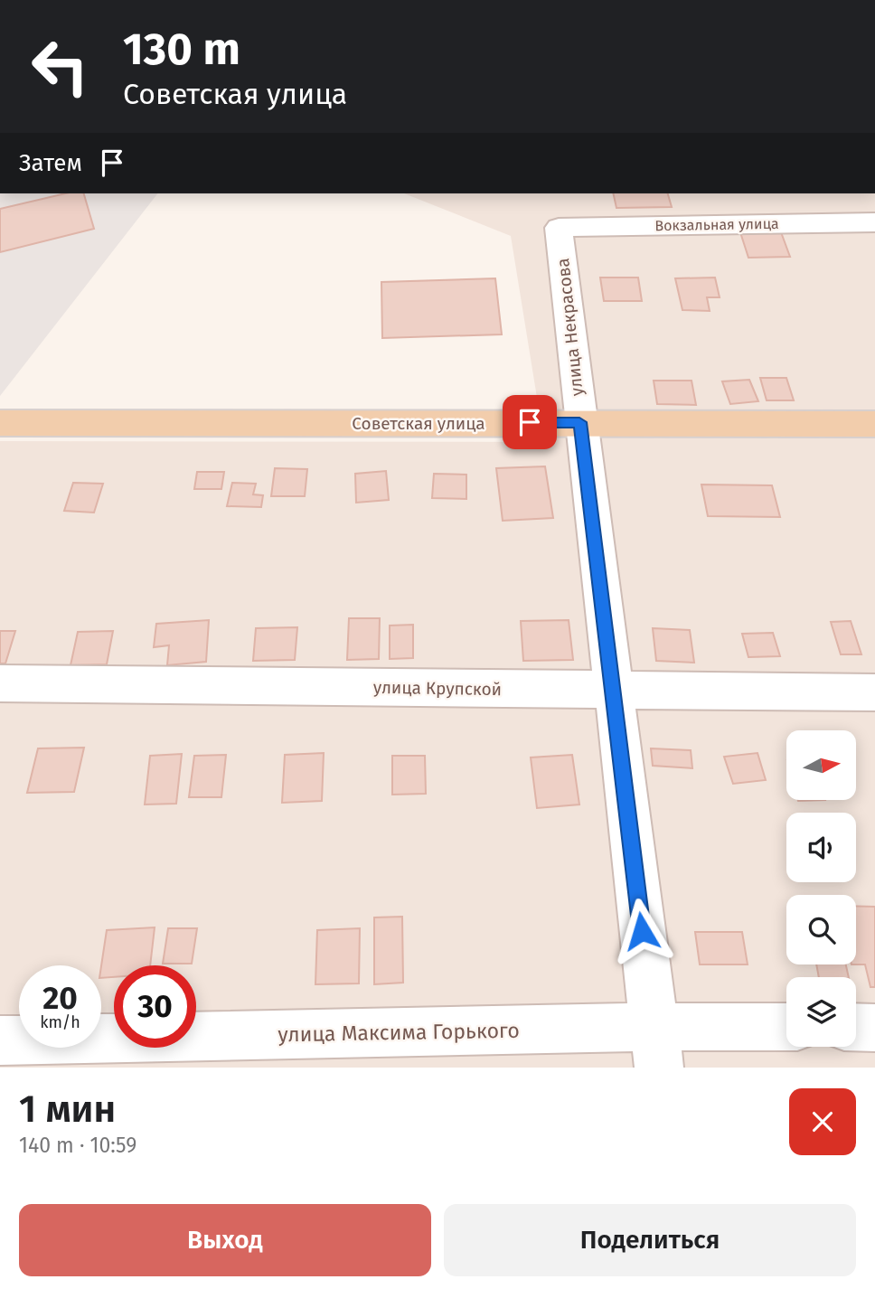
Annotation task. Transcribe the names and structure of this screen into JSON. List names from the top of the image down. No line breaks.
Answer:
{"streets":{"main road":["Советская улица"],"street":["Вокзальная улица","улица Некрасова","улица Крупской","улица Максима Горького"]},"crossings":[["Вокзальная улица","улица Некрасова"],["улица Некрасова","Советская улица"],["улица Некрасова","улица Крупской"],["улица Некрасова","улица Максима Горького"]],"north":"right","page":{"turn":["130 m","Советская улица"],"then":"Затем","speed":"20 km/h","limit":"30","heading":["1 мин","140 m · 10:59"],"buttons":["Выход","Поделиться"]}}
